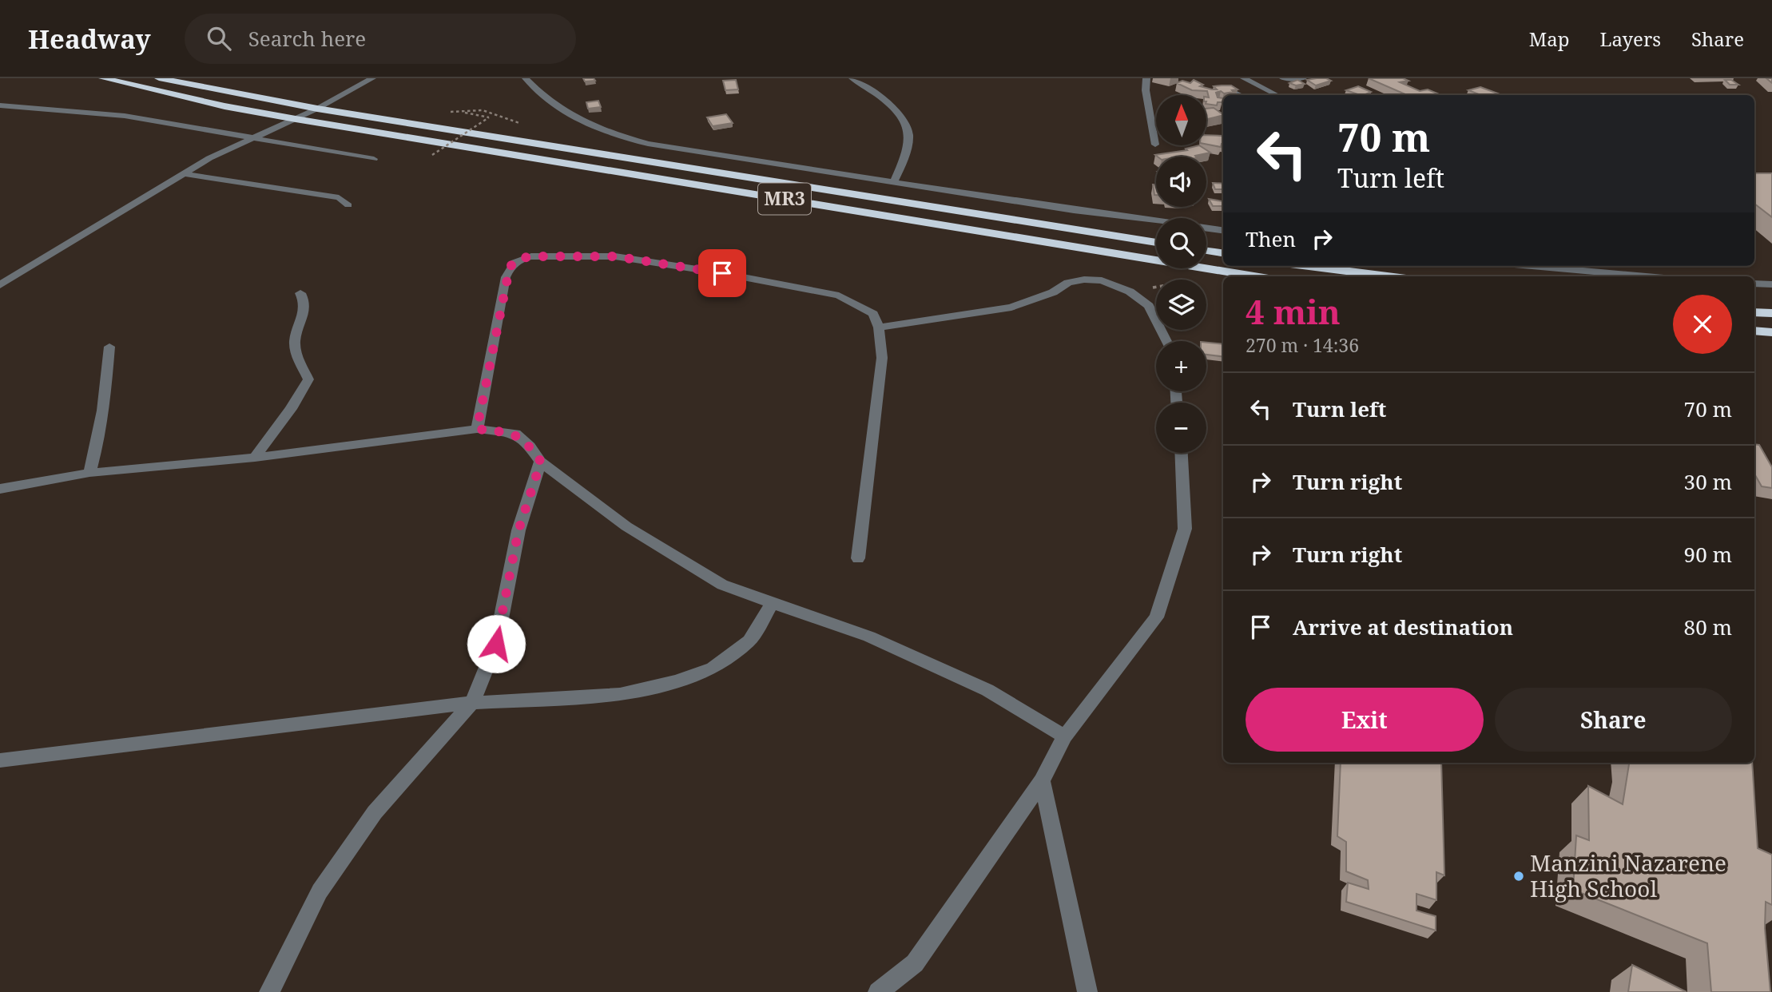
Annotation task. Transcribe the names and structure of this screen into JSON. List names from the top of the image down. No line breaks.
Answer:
{"streets":{"highway":["MR3"]},"places":["Manzini Nazarene High School"],"north":"top","page":{"header":"Headway","search":"Search here","nav":["Map","Layers","Share"],"map_buttons":["+","−"],"turn":["70 m","Turn left"],"then":"Then","heading":["4 min","270 m · 14:36"],"list":[{"name":"Turn left","value":"70 m"},{"name":"Turn right","value":"30 m"},{"name":"Turn right","value":"90 m"},{"name":"Arrive at destination","value":"80 m"}],"buttons":["Exit","Share"]}}
